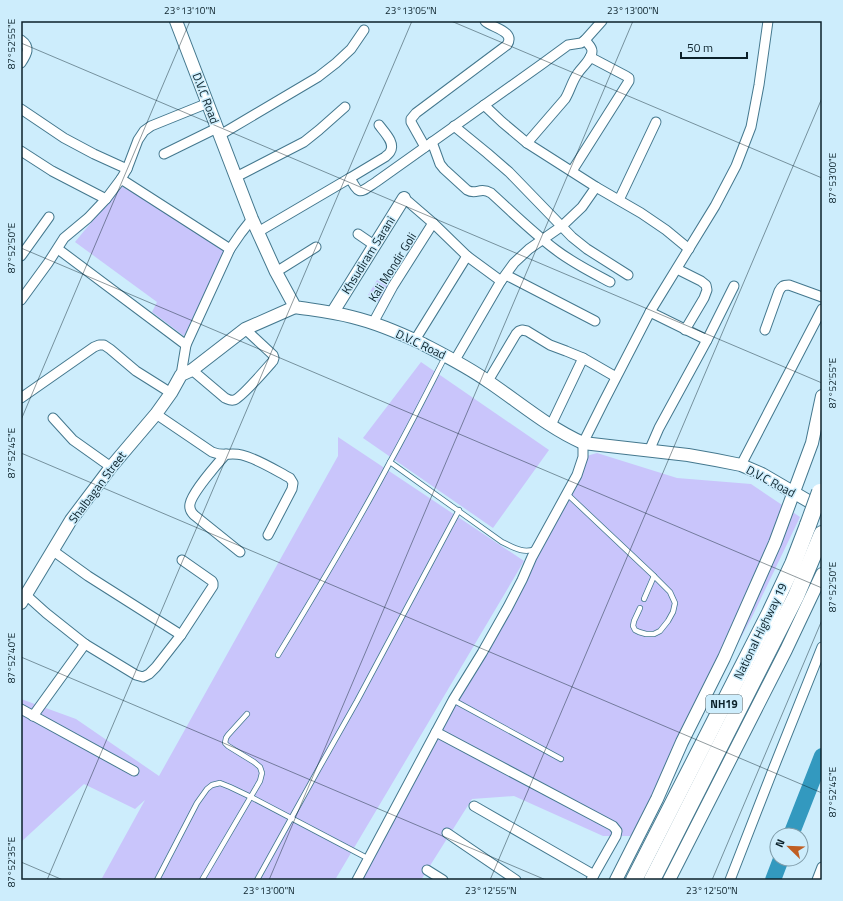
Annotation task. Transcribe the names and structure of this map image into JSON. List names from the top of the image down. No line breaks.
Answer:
{"streets":{"highway":["National Highway 19","NH19"],"main road":["D.V.C Road","Khsudiram Sarani","Shalbagan Street"],"street":["Kali Mondir Goli"]},"crossings":[["D.V.C Road","Khsudiram Sarani"],["D.V.C Road","Kali Mondir Goli"]],"scale_bar":"50 m","north":"top left","coordinates":["23°13'10\"N","23°13'05\"N","23°13'00\"N","87°52'55\"E","87°53'00\"E","87°52'50\"E","87°52'45\"E","87°52'40\"E","87°52'35\"E","23°12'55\"N","23°12'50\"N"]}
